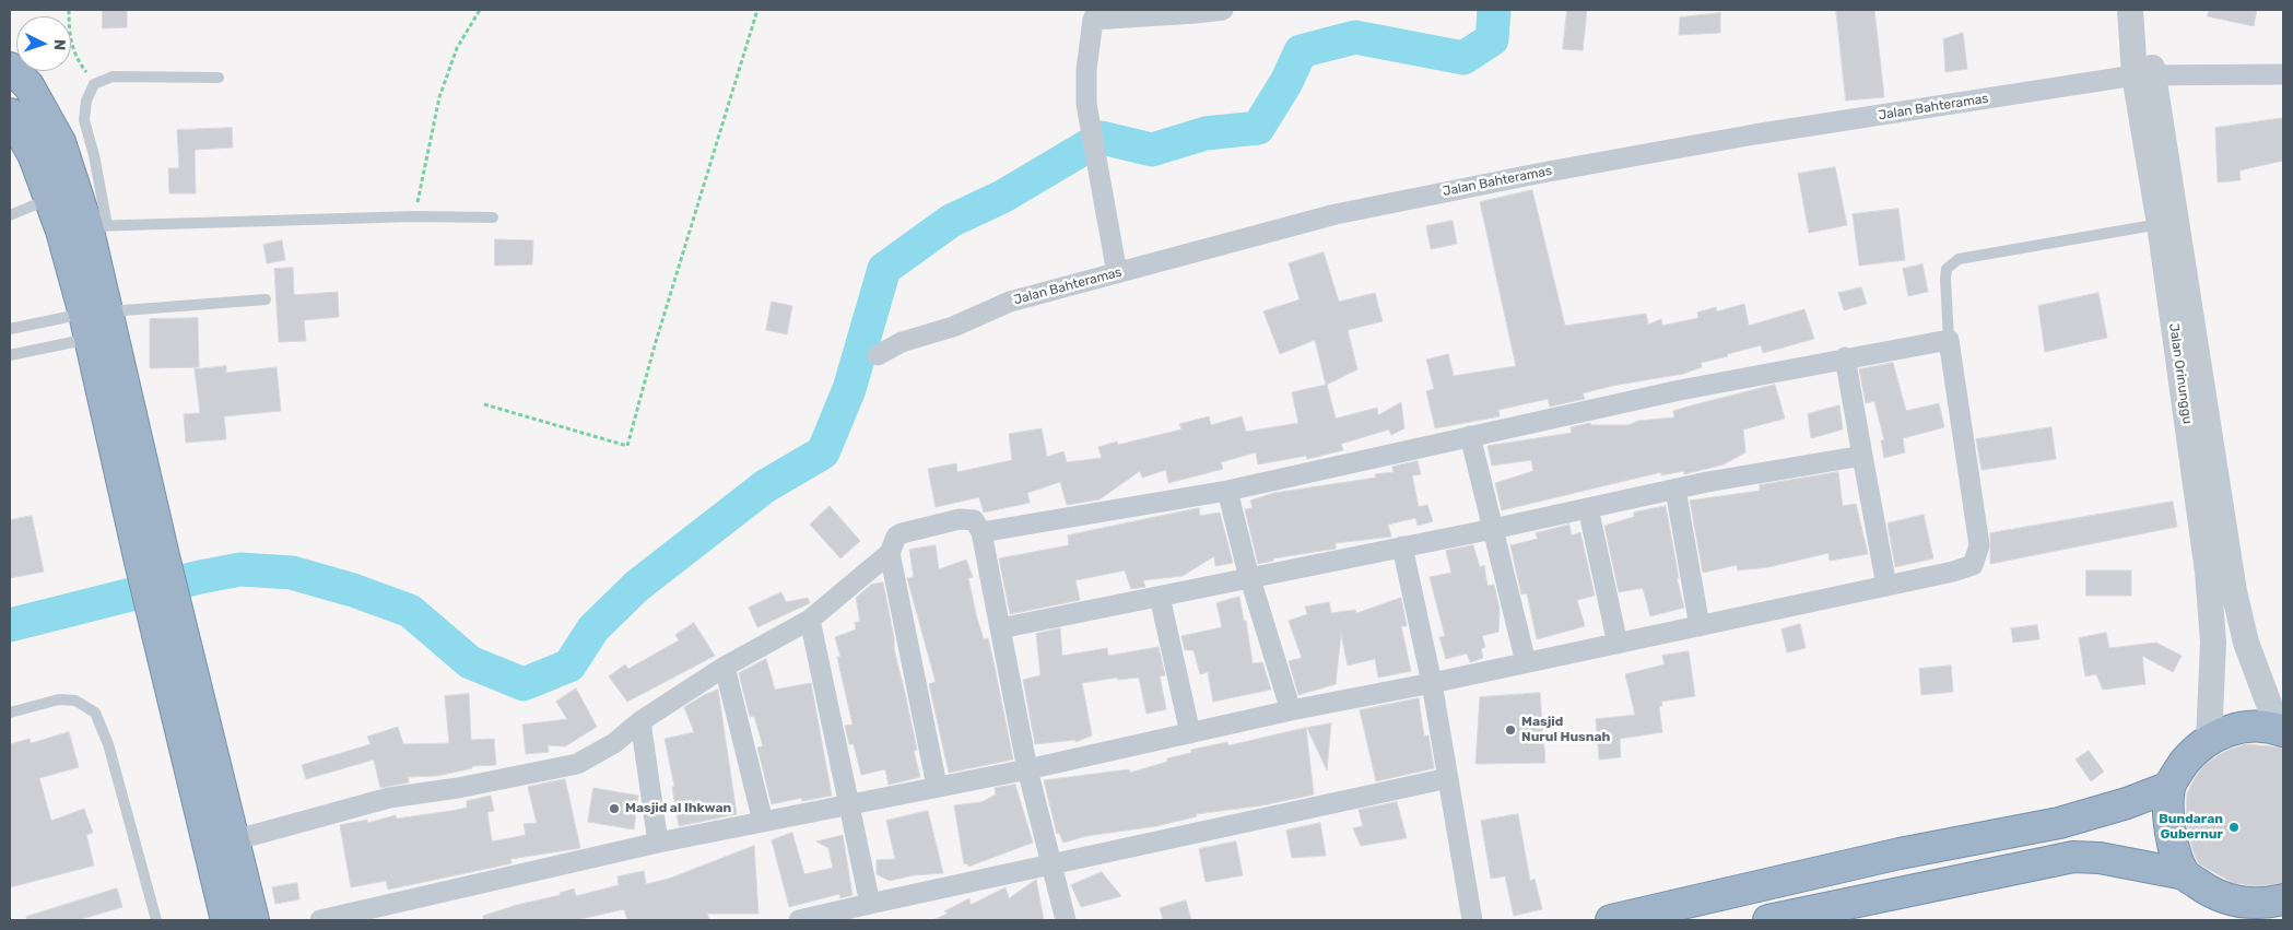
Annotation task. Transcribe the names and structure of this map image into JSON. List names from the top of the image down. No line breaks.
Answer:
{"streets":{"street":["Jalan Bahteramas","Jalan Orinunggu"]},"crossings":[["Jalan Bahteramas","Jalan Orinunggu"]],"places":["Masjid Nurul Husnah","Masjid al Ihkwan","Bundaran Gubernur"],"north":"right"}
